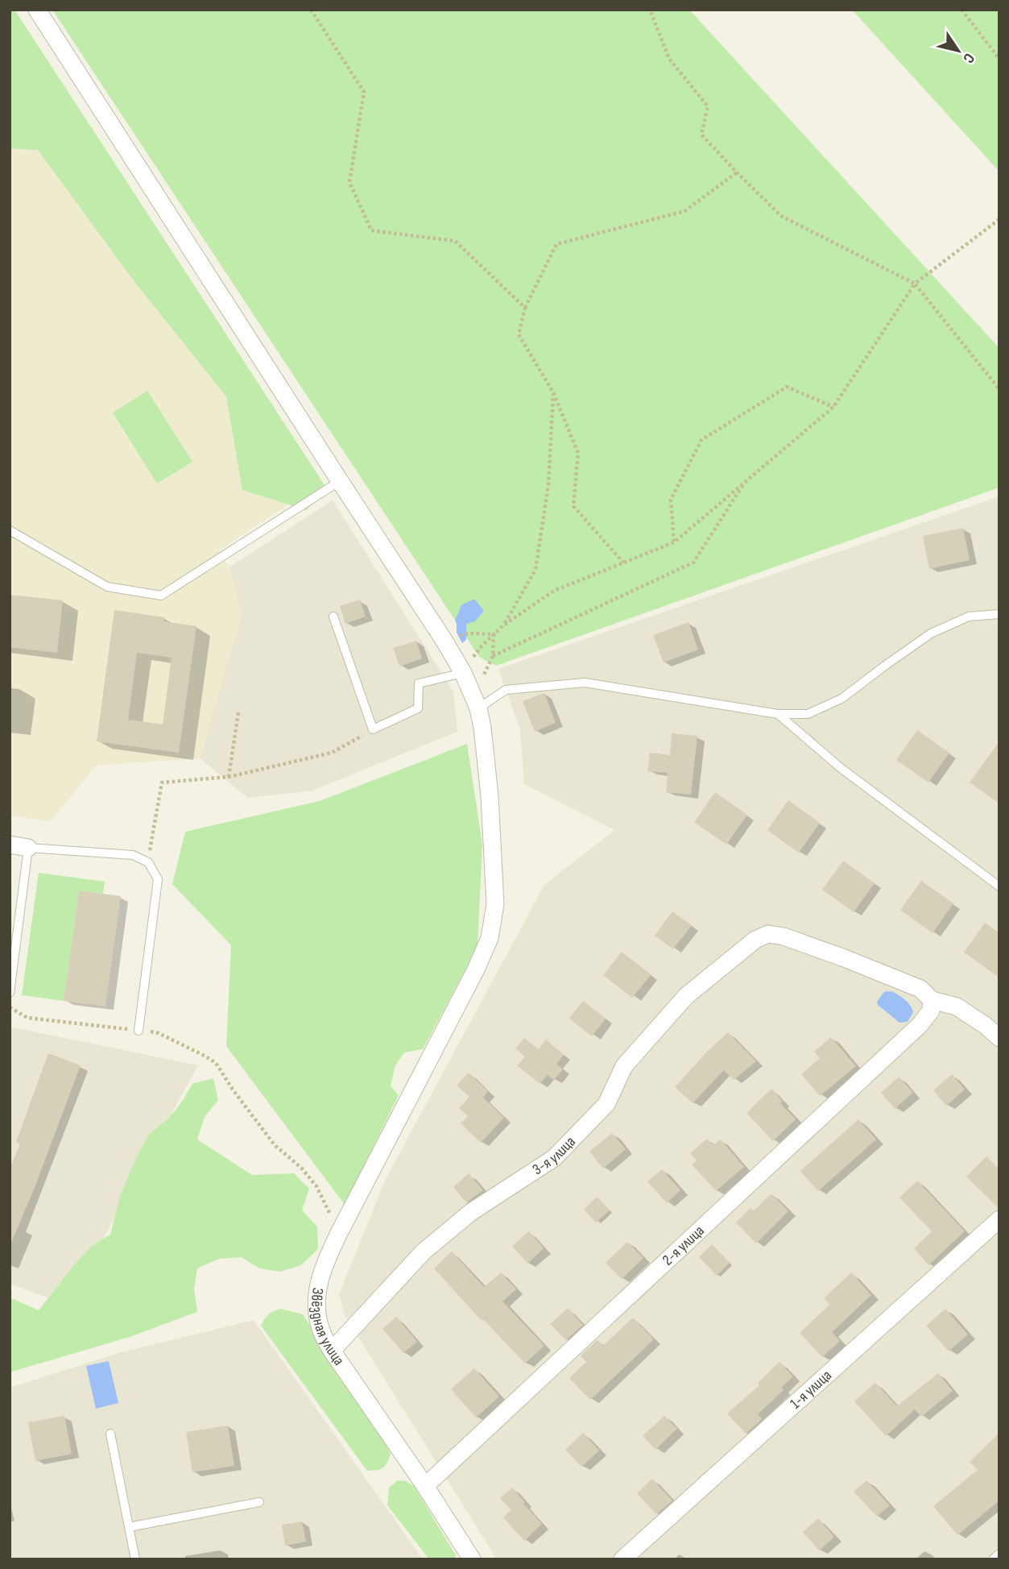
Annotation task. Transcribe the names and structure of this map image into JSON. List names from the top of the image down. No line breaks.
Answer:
{"streets":{"street":["3-я улица","2-я улица","Звёздная улица","1-я улица"]},"crossings":[["3-я улица","2-я улица"],["3-я улица","Звёздная улица"],["2-я улица","Звёздная улица"]],"north":"bottom right"}
